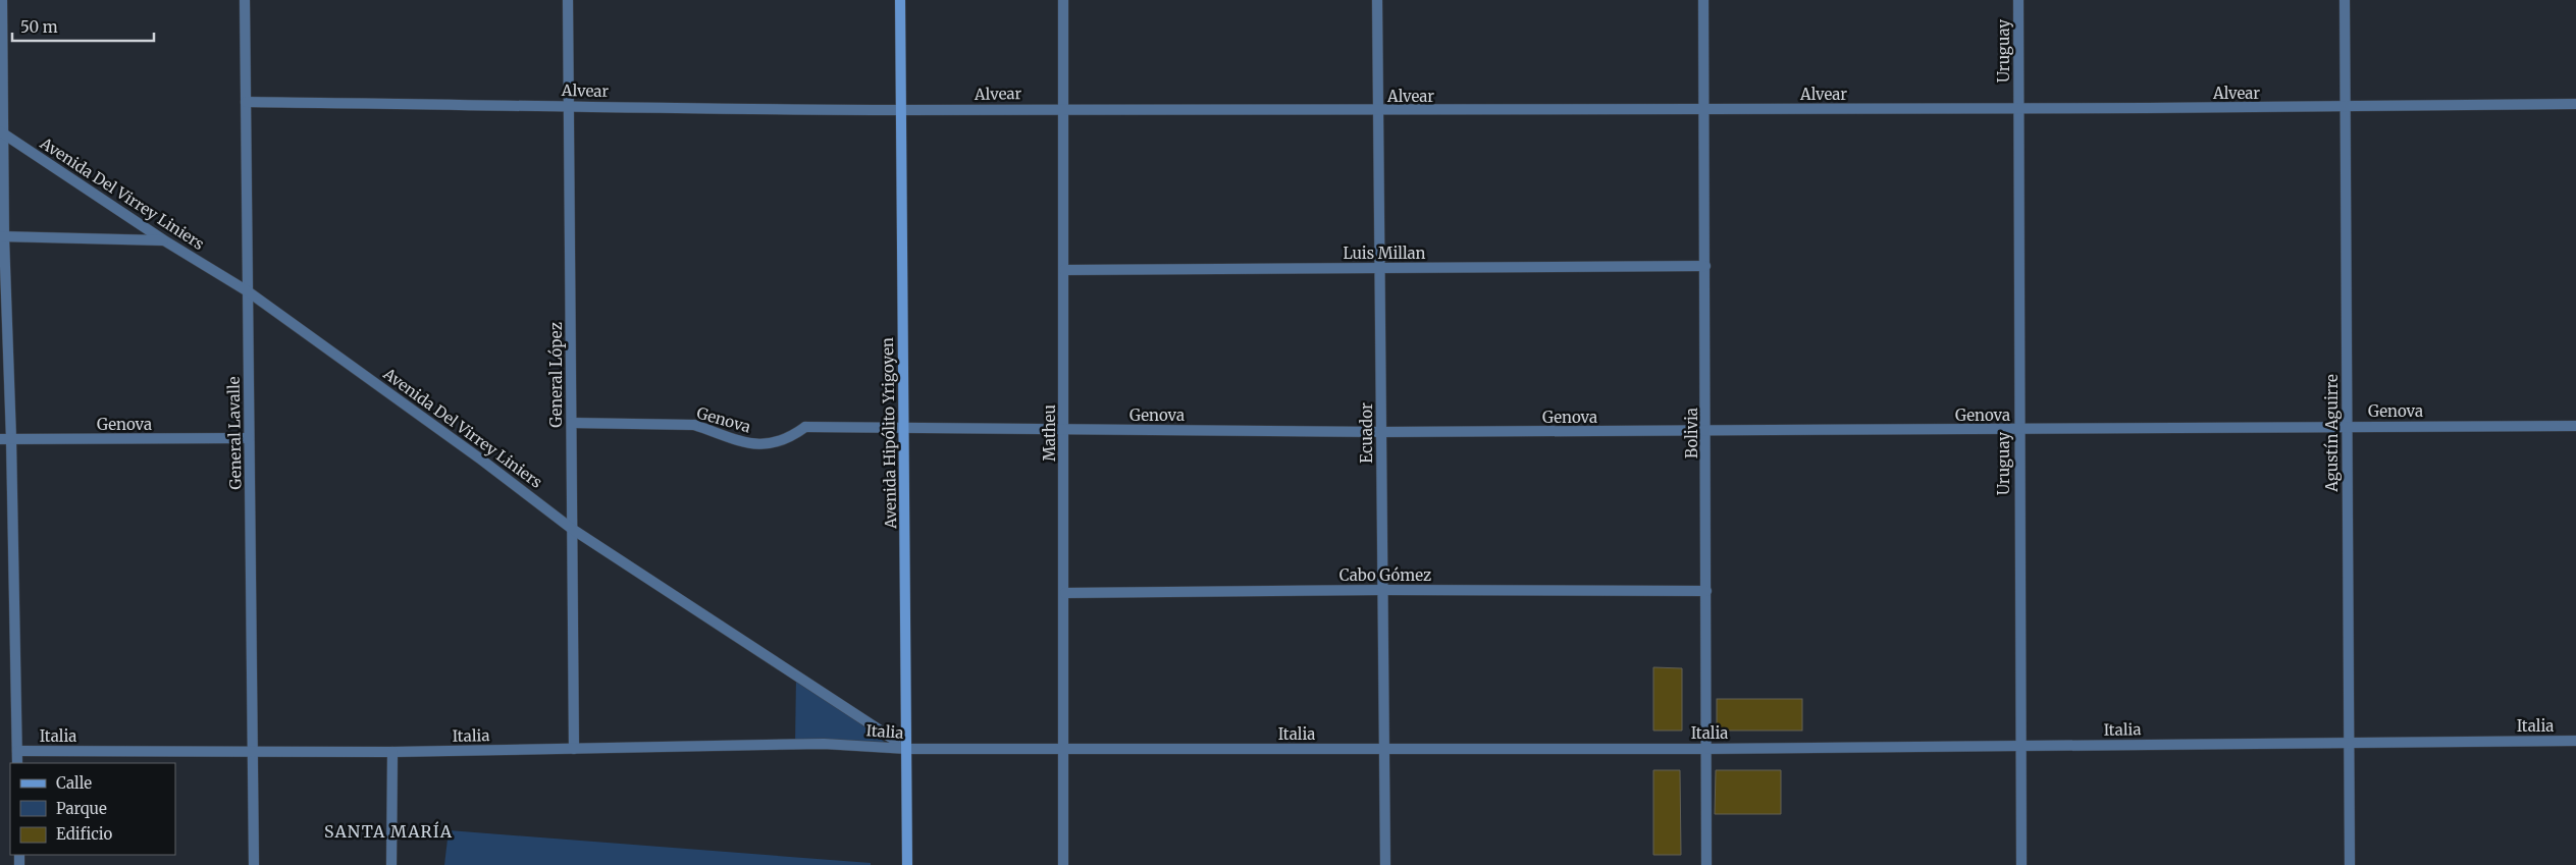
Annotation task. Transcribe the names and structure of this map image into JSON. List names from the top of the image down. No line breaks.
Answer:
{"streets":{"main road":["Avenida Hipólito Yrigoyen"],"street":["Uruguay","Alvear","Avenida Del Virrey Liniers","Luis Millan","General López","Genova","General Lavalle","Matheu","Ecuador","Bolivia","Agustín Aguirre","Cabo Gómez","Italia"]},"crossings":[["Uruguay","Alvear"],["Uruguay","Genova"],["Uruguay","Italia"],["Alvear","General López"],["Alvear","General Lavalle"],["Alvear","Avenida Hipólito Yrigoyen"],["Alvear","Matheu"],["Alvear","Ecuador"],["Alvear","Bolivia"],["Alvear","Agustín Aguirre"],["Avenida Del Virrey Liniers","General López"],["Avenida Del Virrey Liniers","General Lavalle"],["Avenida Del Virrey Liniers","Avenida Hipólito Yrigoyen"],["Avenida Del Virrey Liniers","Italia"],["Luis Millan","Matheu"],["Luis Millan","Ecuador"],["Luis Millan","Bolivia"],["General López","Genova"],["General López","Italia"],["Genova","General Lavalle"],["Genova","Avenida Hipólito Yrigoyen"],["Genova","Matheu"],["Genova","Ecuador"],["Genova","Bolivia"],["Genova","Agustín Aguirre"],["General Lavalle","Italia"],["Avenida Hipólito Yrigoyen","Italia"],["Matheu","Cabo Gómez"],["Matheu","Italia"],["Ecuador","Cabo Gómez"],["Ecuador","Italia"],["Bolivia","Cabo Gómez"],["Bolivia","Italia"],["Agustín Aguirre","Italia"]],"districts":["SANTA MARÍA"],"legend":["Calle","Parque","Edificio"],"scale_bar":"50 m"}
